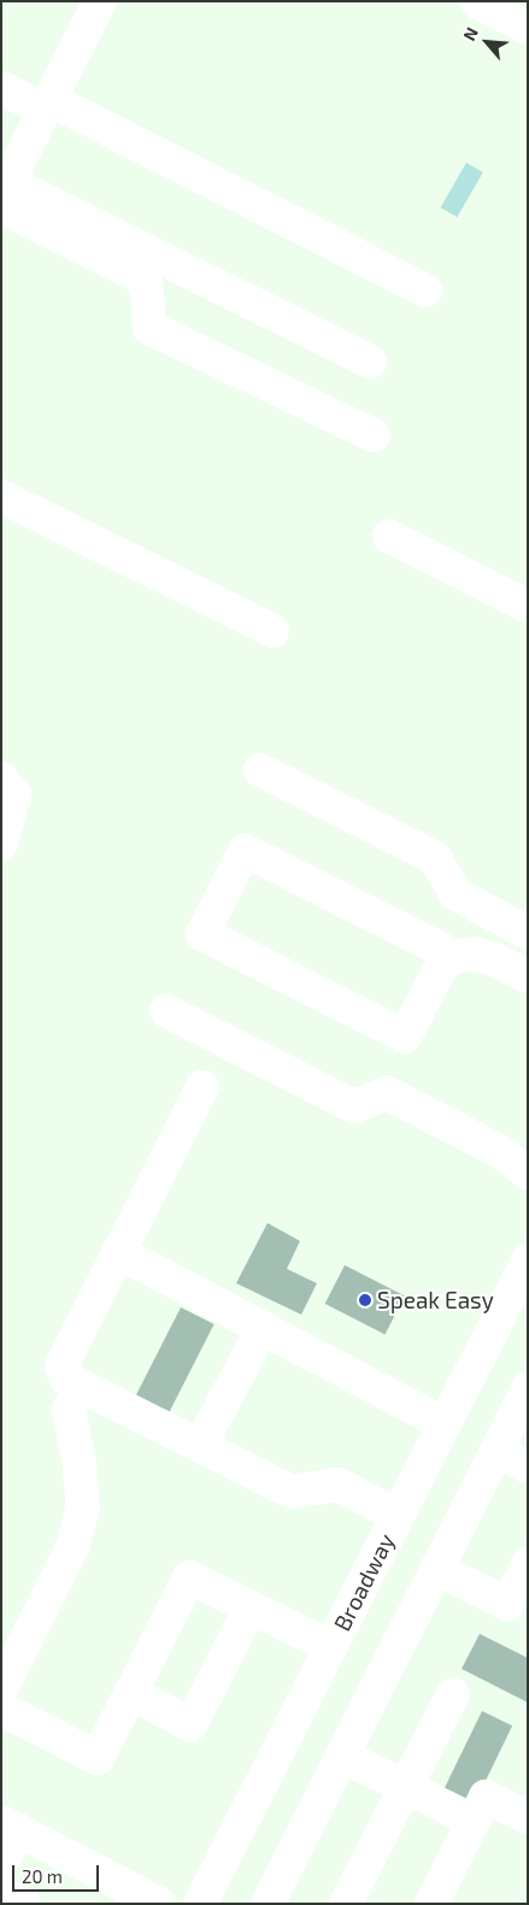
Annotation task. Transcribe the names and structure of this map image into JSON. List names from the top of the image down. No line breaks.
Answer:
{"streets":{"main road":["Broadway"]},"places":["Speak Easy"],"scale_bar":"20 m","north":"top left"}
